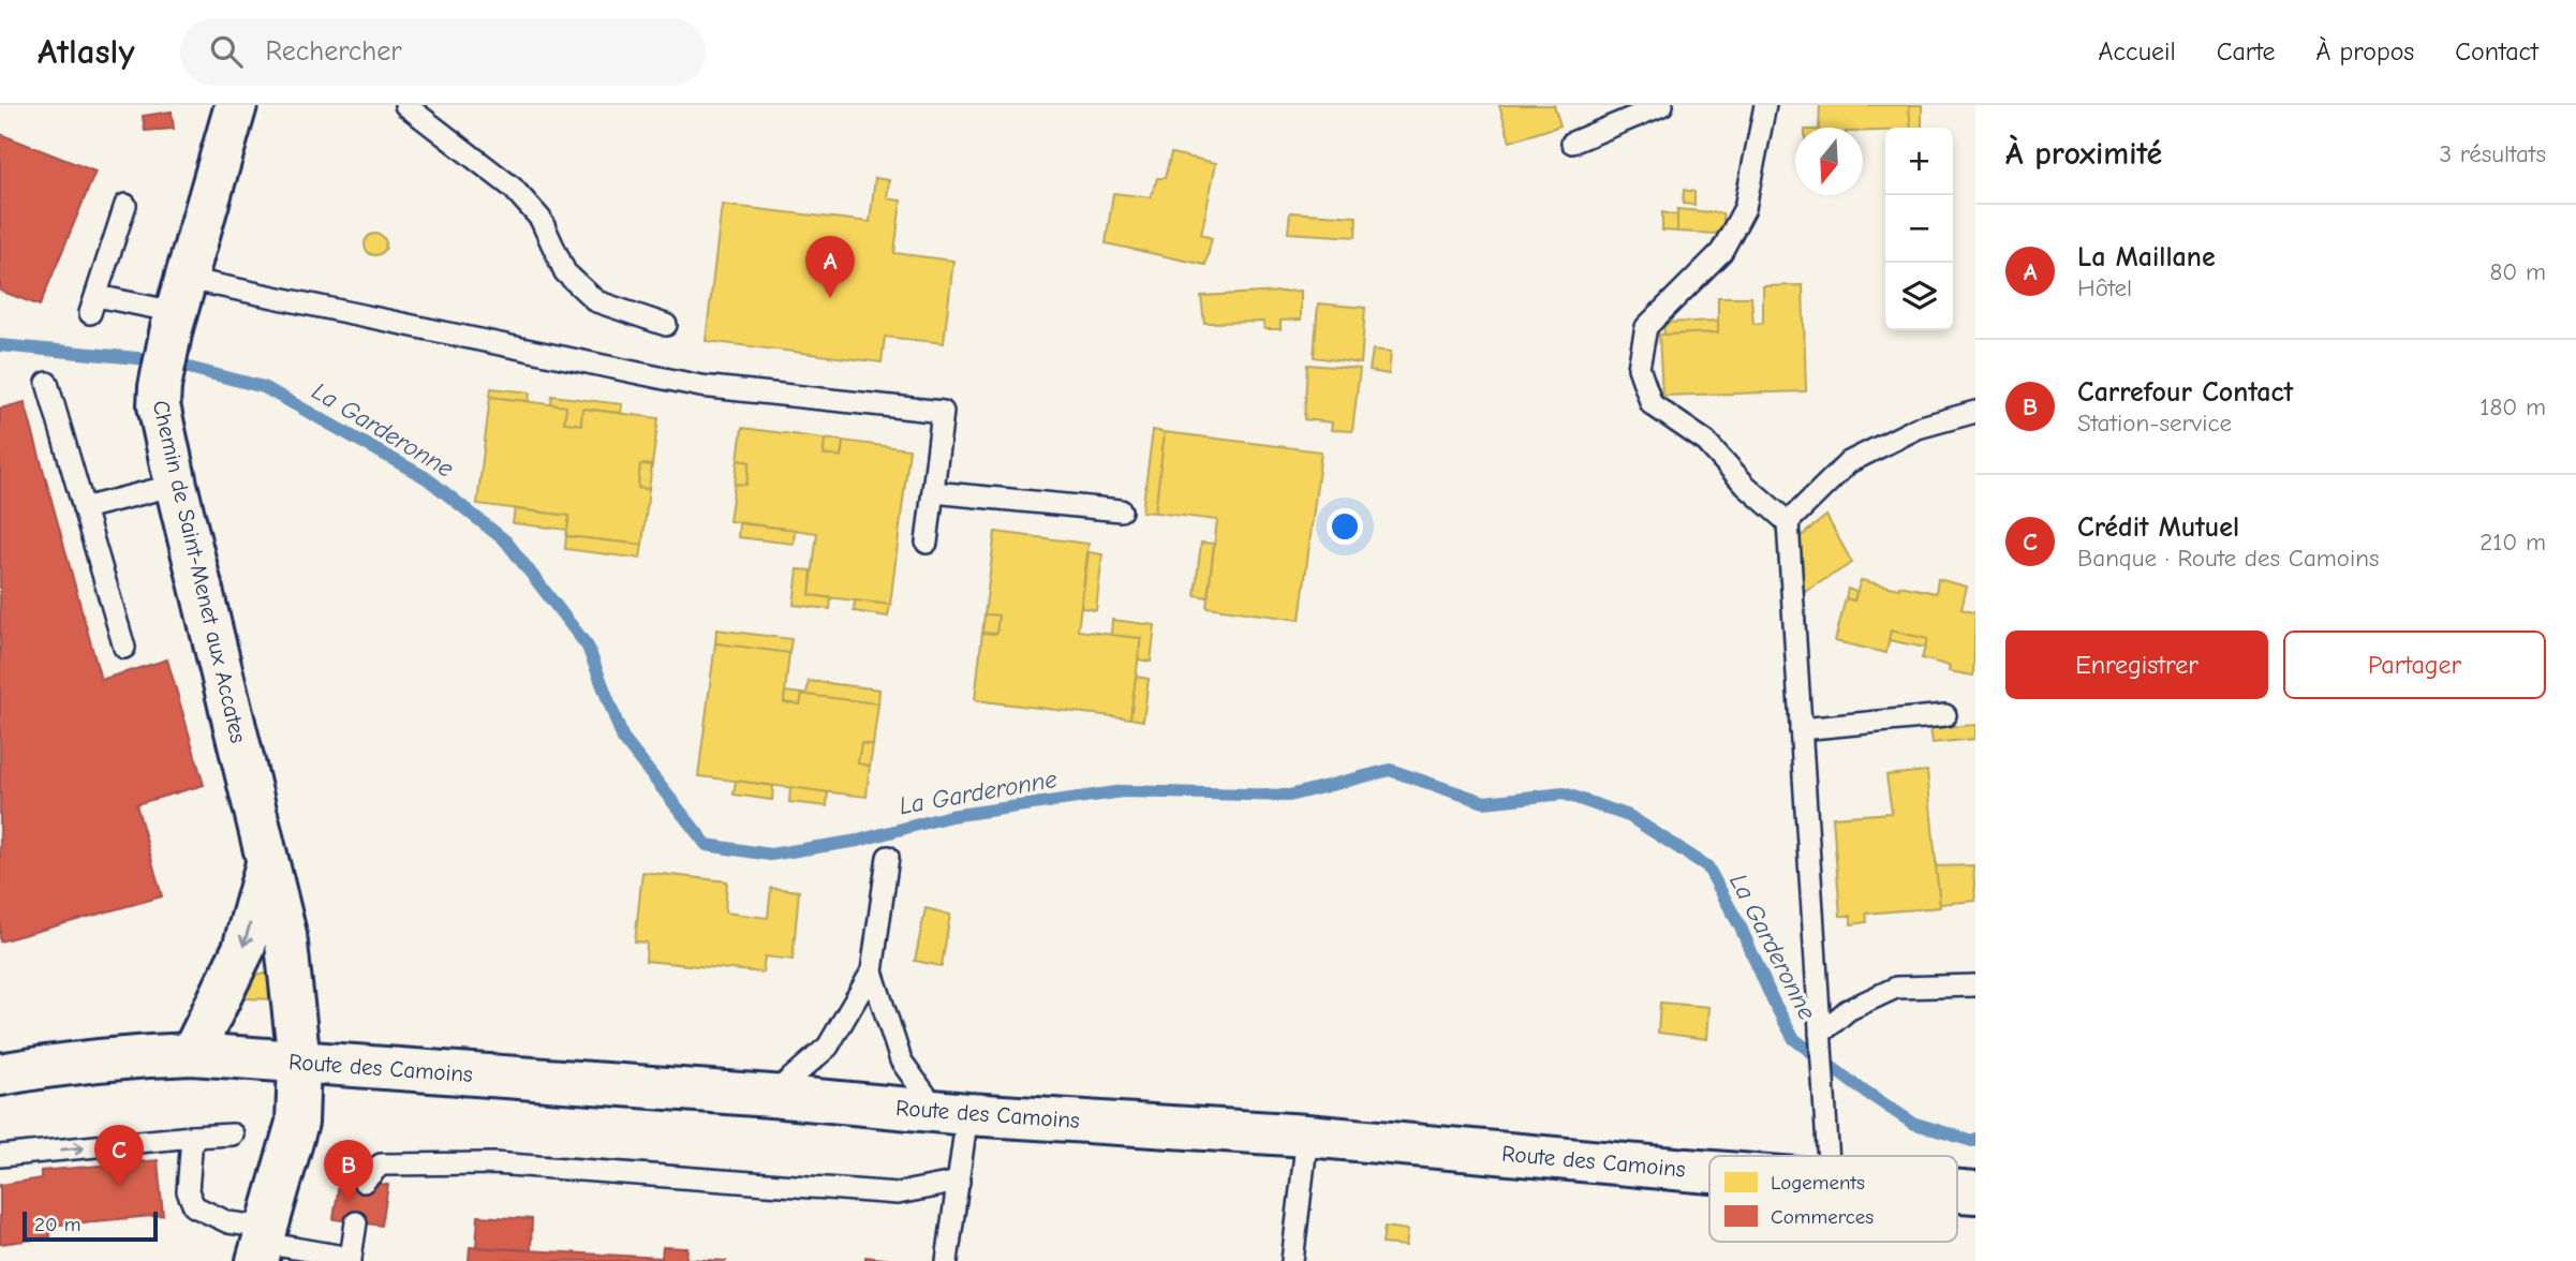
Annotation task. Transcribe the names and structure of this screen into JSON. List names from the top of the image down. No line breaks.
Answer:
{"streets":{"main road":["Chemin de Saint-Menet aux Accates","Route des Camoins"]},"crossings":[["Chemin de Saint-Menet aux Accates","Route des Camoins"]],"water":["La Garderonne"],"legend":["Logements","Commerces"],"scale_bar":"20 m","north":"bottom","page":{"header":"Atlasly","search":"Rechercher","nav":["Accueil","Carte","À propos","Contact"],"heading":["À proximité","3 résultats"],"map_buttons":["+","−"],"list":[{"mark":"A","name":"La Maillane","note":"Hôtel","value":"80 m"},{"mark":"B","name":"Carrefour Contact","note":"Station-service","value":"180 m"},{"mark":"C","name":"Crédit Mutuel","note":"Banque · Route des Camoins","value":"210 m"}],"pins":["A","C","B"],"buttons":["Enregistrer","Partager"],"scale":"20 m"}}
